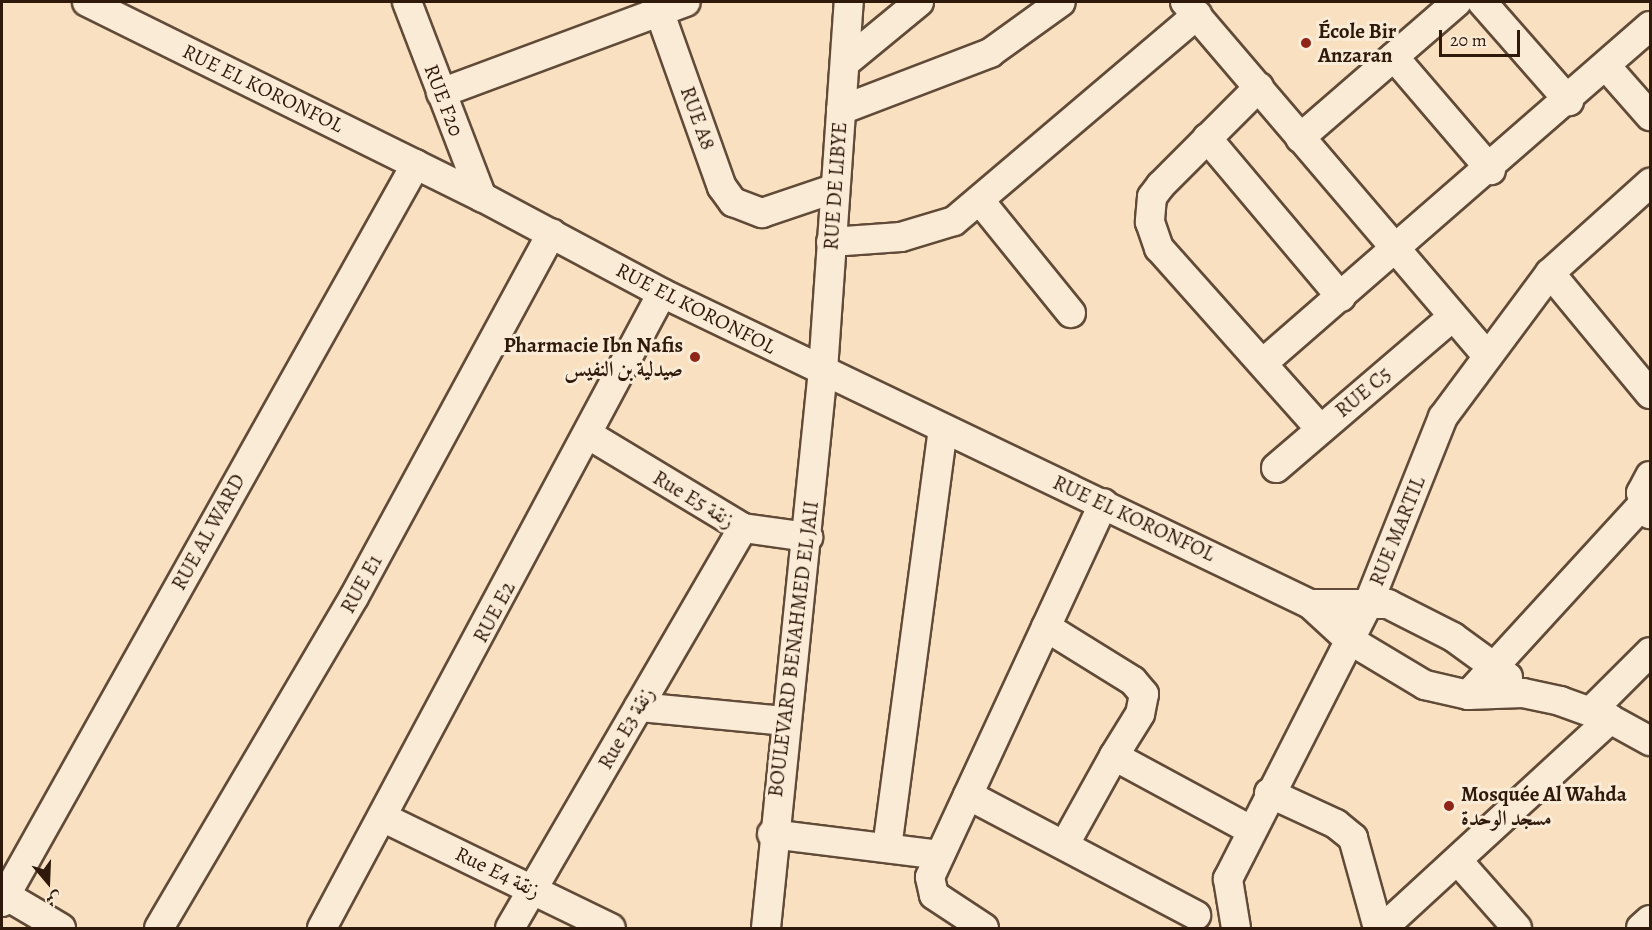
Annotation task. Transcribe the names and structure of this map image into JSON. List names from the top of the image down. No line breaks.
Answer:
{"streets":{"street":["RUE EL KORONFOL","RUE F20","RUE A8","RUE DE LIBYE","RUE C5","Rue E5 زنقة","RUE MARTIL","RUE AL WARD","RUE E1","RUE E2","BOULEVARD BENAHMED EL JAII","Rue E3 زنقة","Rue E4 زنقة"]},"crossings":[["RUE EL KORONFOL","RUE F20"],["RUE EL KORONFOL","RUE DE LIBYE"],["RUE EL KORONFOL","RUE MARTIL"],["RUE EL KORONFOL","RUE AL WARD"],["RUE EL KORONFOL","RUE E1"],["RUE EL KORONFOL","RUE E2"],["RUE EL KORONFOL","BOULEVARD BENAHMED EL JAII"],["RUE A8","RUE DE LIBYE"],["RUE DE LIBYE","BOULEVARD BENAHMED EL JAII"],["Rue E5 زنقة","RUE E2"],["Rue E5 زنقة","BOULEVARD BENAHMED EL JAII"],["Rue E5 زنقة","Rue E3 زنقة"],["RUE E2","Rue E4 زنقة"],["Rue E3 زنقة","Rue E4 زنقة"]],"places":["École Bir Anzaran","Pharmacie Ibn Nafis صيدلية بن النفيس","Mosquée Al Wahda مسجد الوحدة"],"scale_bar":"20 m","north":"bottom"}
